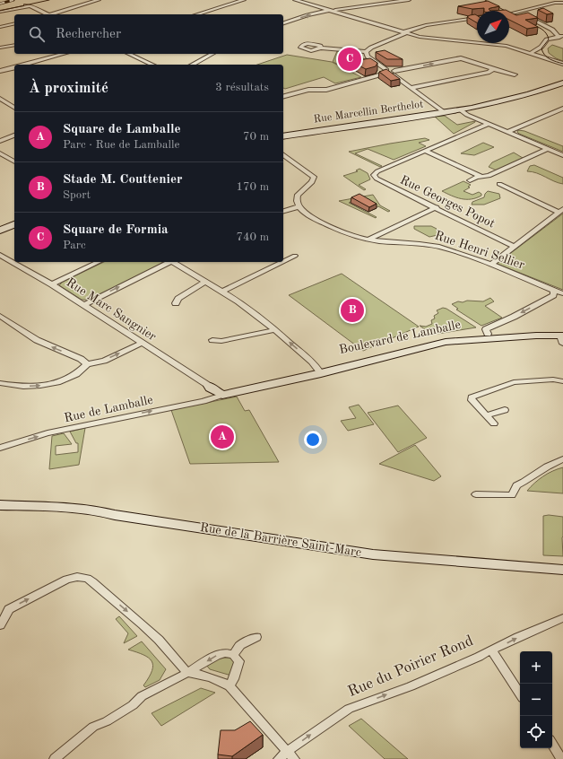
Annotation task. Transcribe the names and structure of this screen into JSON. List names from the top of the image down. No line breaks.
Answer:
{"streets":{"main road":["Rue Marcellin Berthelot","Boulevard de Lamballe","Rue de la Barrière Saint-Marc"],"street":["Rue Georges Popot","Rue Henri Sellier","Rue Marc Sangnier","Rue de Lamballe","Rue du Poirier Rond"]},"crossings":[["Rue Marc Sangnier","Boulevard de Lamballe"],["Boulevard de Lamballe","Rue de Lamballe"]],"one_way":["Rue du Poirier Rond"],"north":"top right","page":{"search":"Rechercher","pins":["C","B","A"],"heading":["À proximité","3 résultats"],"list":[{"mark":"A","name":"Square de Lamballe","note":"Parc · Rue de Lamballe","value":"70 m"},{"mark":"B","name":"Stade M. Couttenier","note":"Sport","value":"170 m"},{"mark":"C","name":"Square de Formia","note":"Parc","value":"740 m"}],"map_buttons":["+","−"]}}
